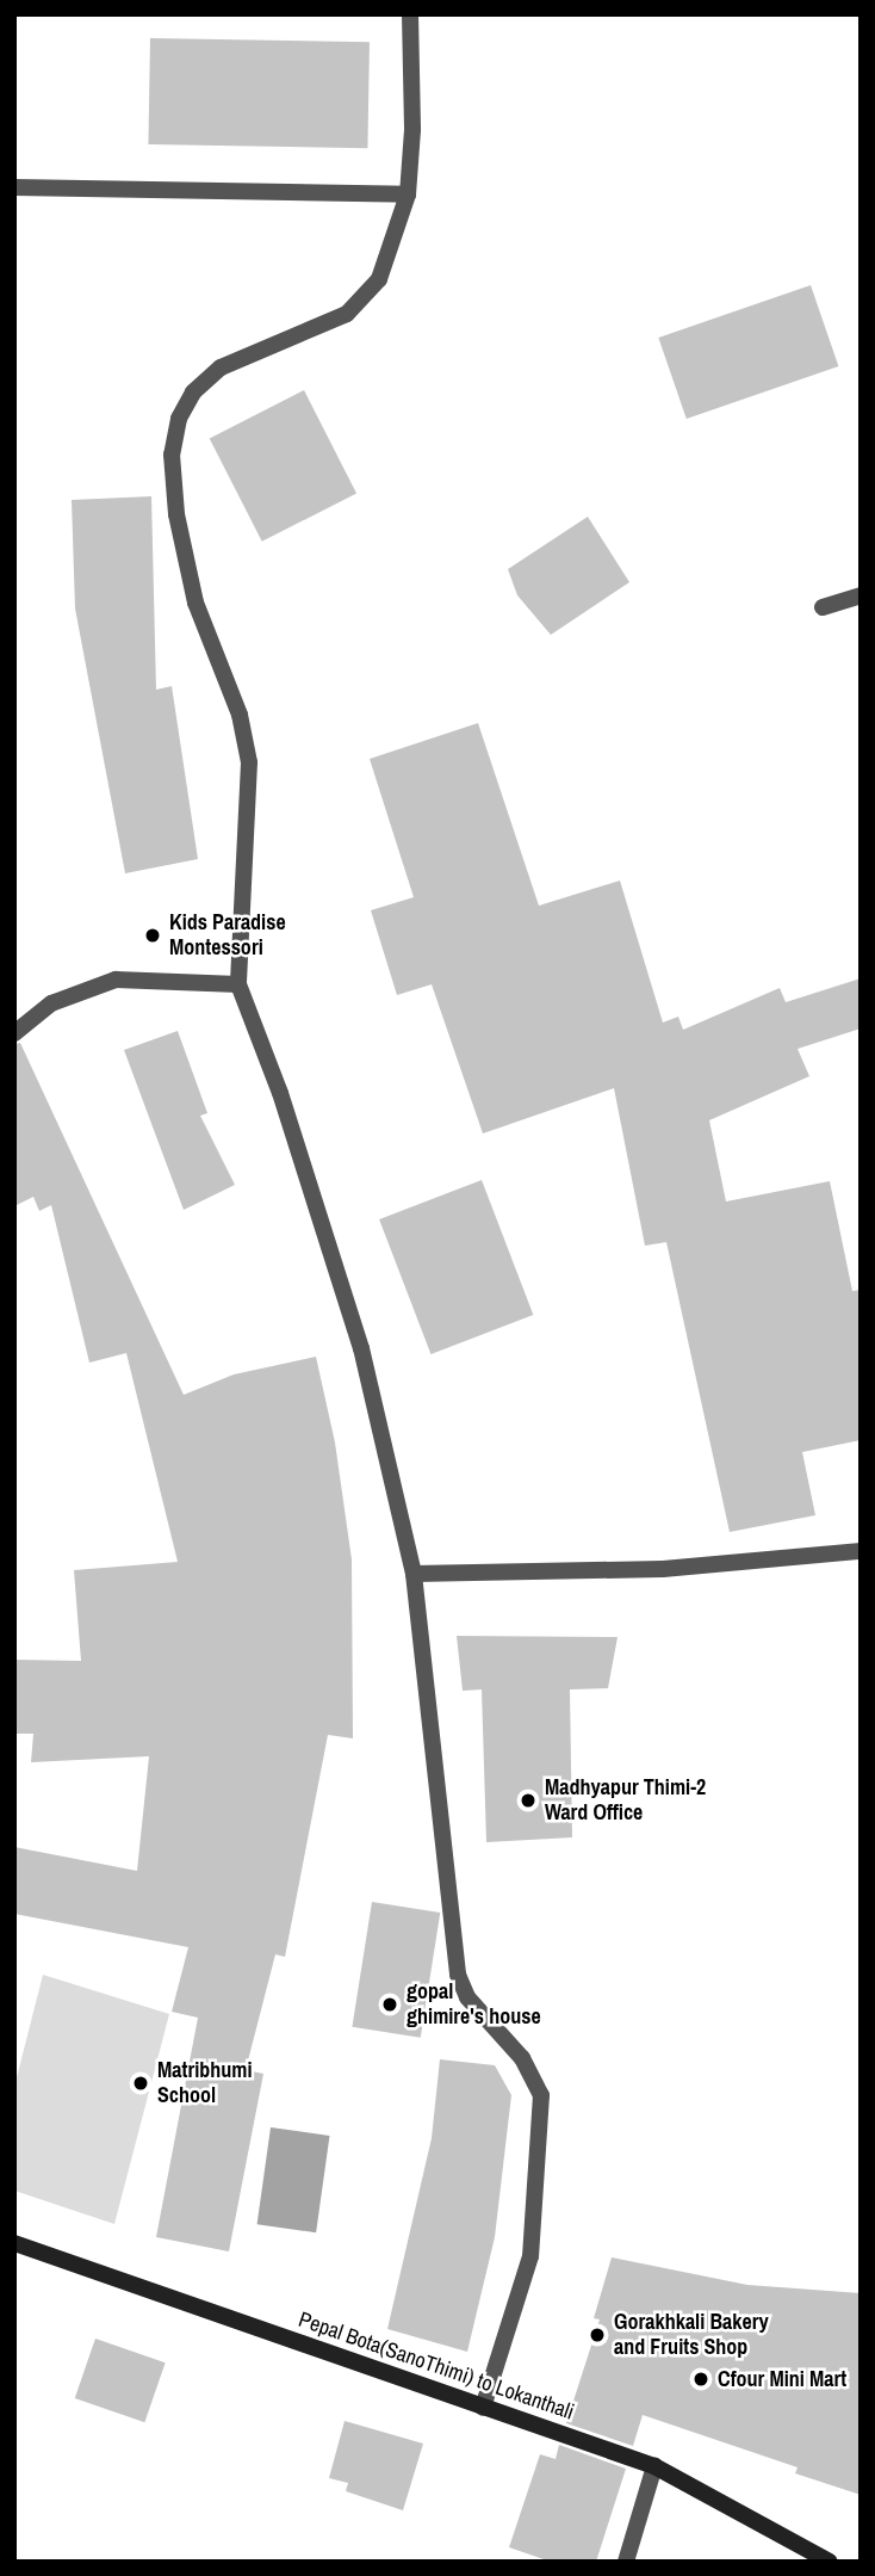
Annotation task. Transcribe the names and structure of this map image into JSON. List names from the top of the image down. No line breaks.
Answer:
{"streets":{"main road":["Pepal Bota(SanoThimi) to Lokanthali"]},"places":["Kids Paradise Montessori","Madhyapur Thimi-2 Ward Office","gopal ghimire's house","Matribhumi School","Gorakhkali Bakery and Fruits Shop","Cfour Mini Mart"]}
